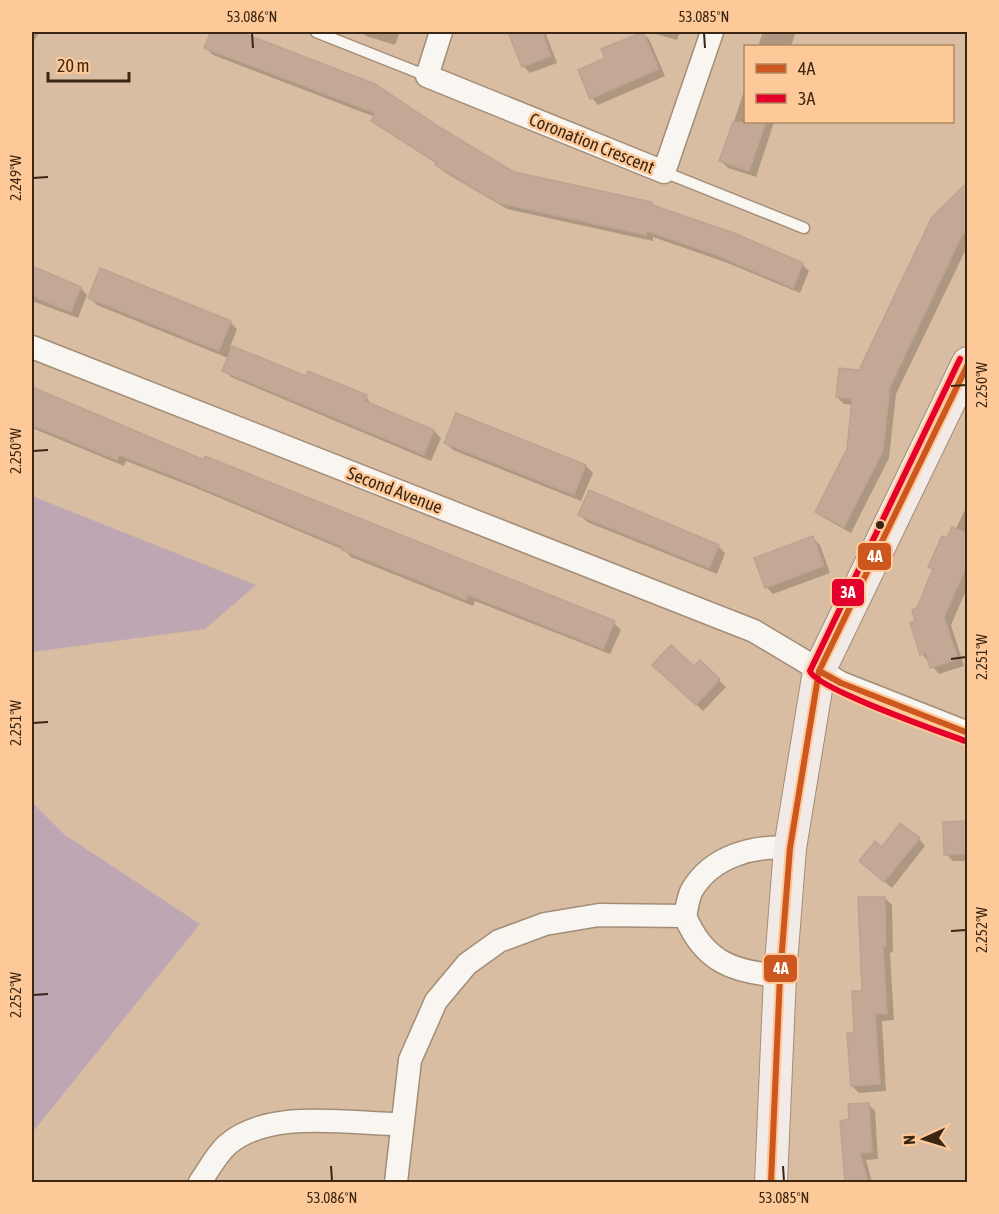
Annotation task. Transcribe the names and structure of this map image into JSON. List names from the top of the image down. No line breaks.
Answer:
{"streets":{"street":["Coronation Crescent","Second Avenue"]},"lines":["transit line 3A","transit line 4A"],"legend":["4A","3A"],"scale_bar":"20 m","north":"left","coordinates":["53.086°N","53.085°N","2.249°W","2.250°W","2.251°W","2.252°W"]}
